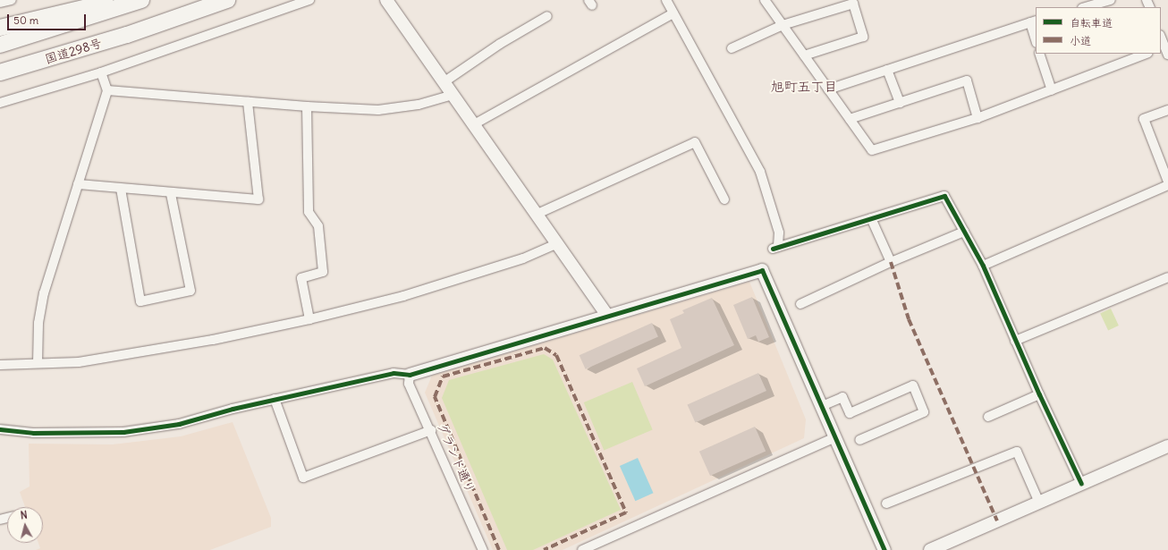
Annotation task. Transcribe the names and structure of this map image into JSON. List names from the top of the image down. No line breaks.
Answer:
{"streets":{"highway":["国道298号"],"street":["グランド通り"]},"districts":["旭町五丁目"],"legend":["自転車道","小道"],"scale_bar":"50 m","north":"top"}
